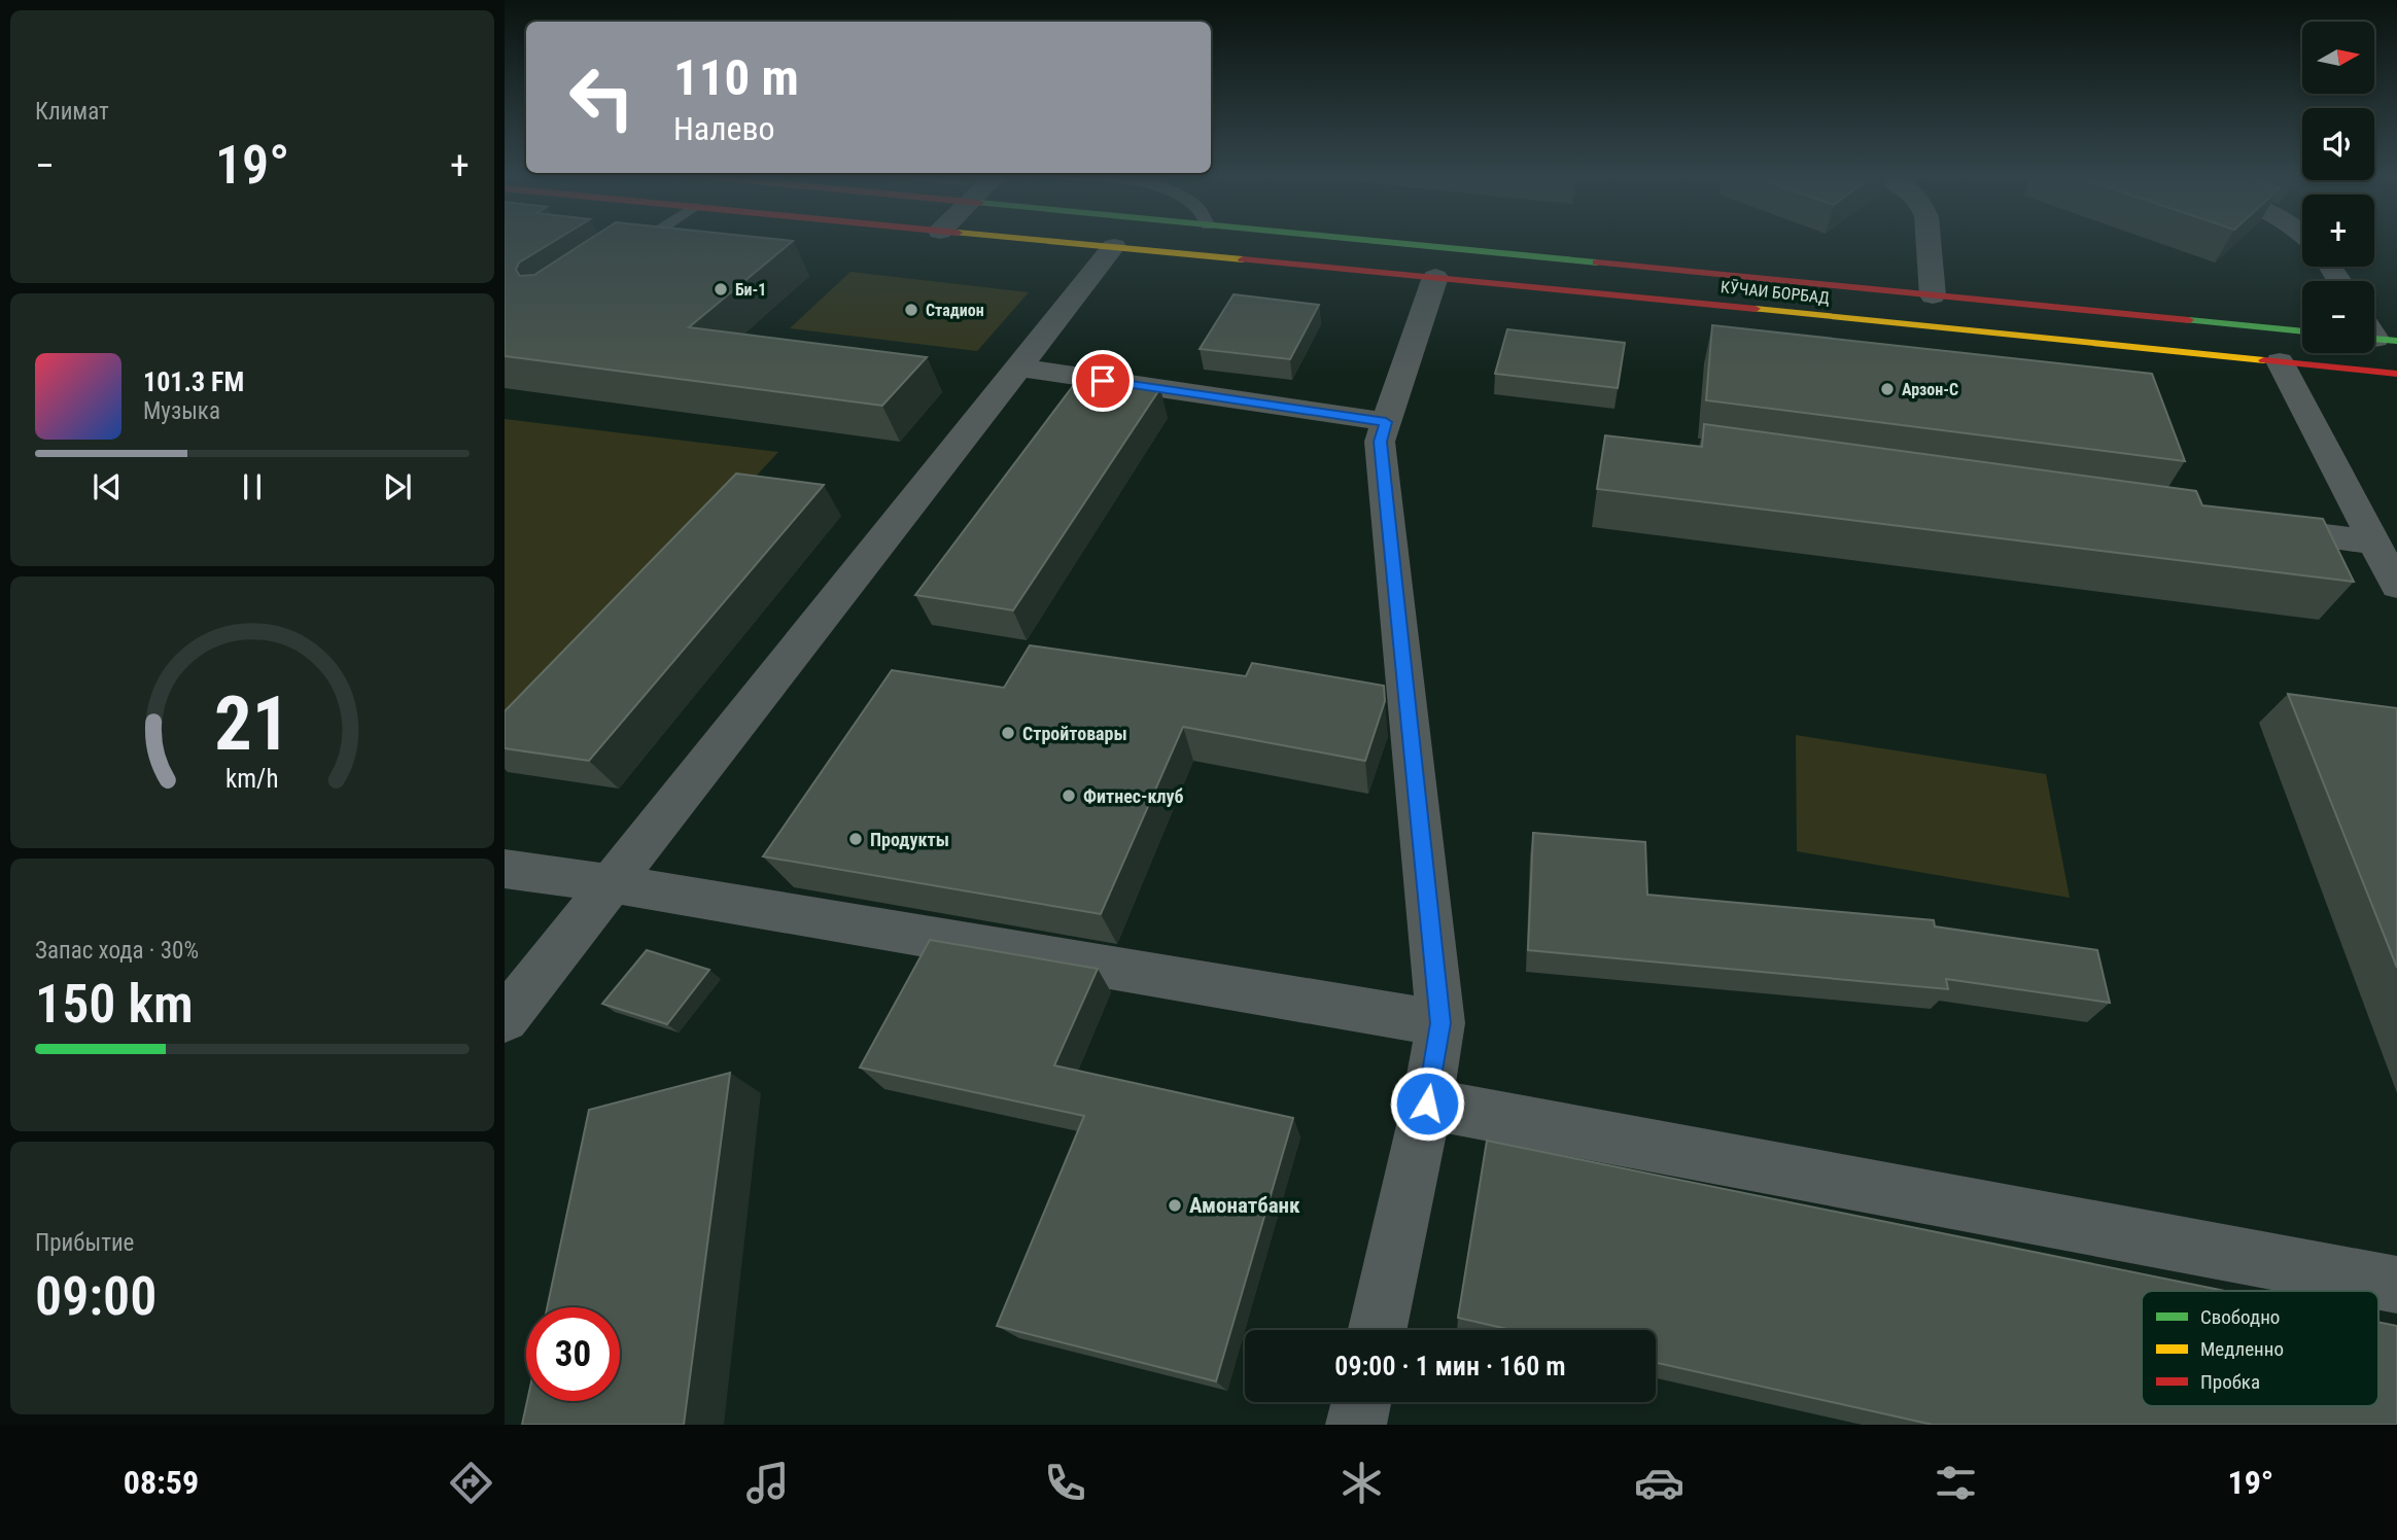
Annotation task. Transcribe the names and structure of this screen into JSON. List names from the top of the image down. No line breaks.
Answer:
{"streets":{"main road":["КӮЧАИ БОРБАД"]},"places":["Би-1","Стадион","Арзон-С","Стройтовары","Фитнес-клуб","Продукты","Амонатбанк"],"legend":["Свободно","Медленно","Пробка"],"north":"right","page":{"tile":["Климат",["Запас хода · 30%","150 km"],["Прибытие","09:00"]],"map_buttons":["+","−"],"turn":["110 m","Налево"],"heat":["−","19°","+"],"song":["101.3 FM","Музыка"],"limit":"30","trip":"09:00 · 1 мин · 160 m","tabs":["08:59","19°"],"gauge":["21","km/h"]}}
